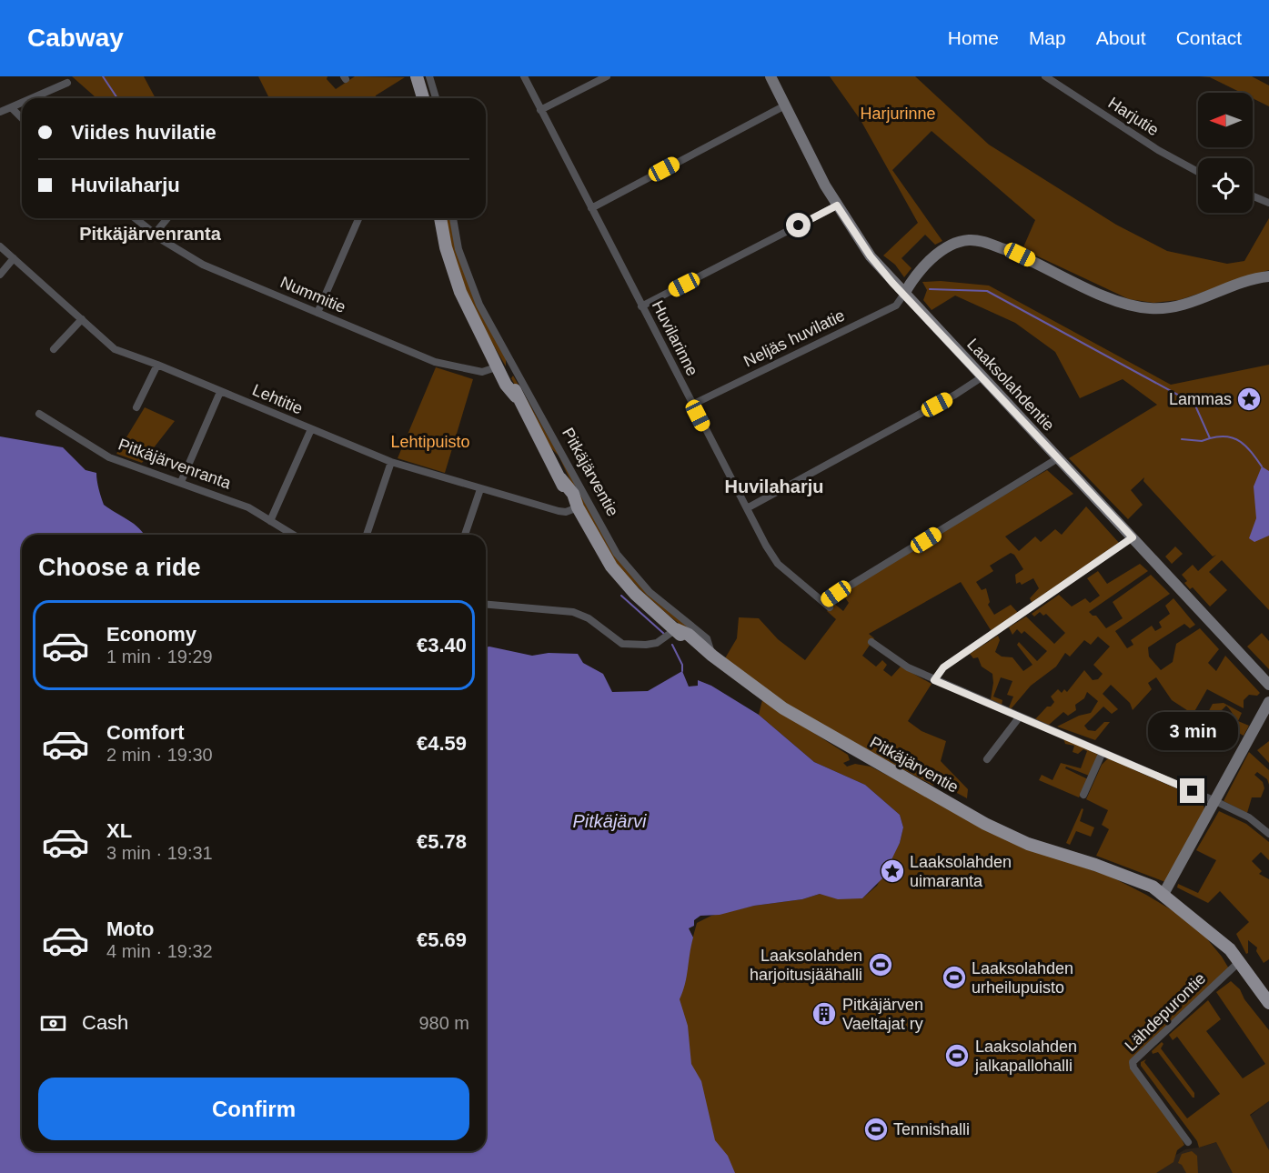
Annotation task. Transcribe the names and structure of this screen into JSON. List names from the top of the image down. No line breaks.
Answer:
{"streets":{"main road":["Pitkäjärventie"],"street":["Harjutie","Nummitie","Huvilarinne","Neljäs huvilatie","Laaksolahdentie","Lehtitie","Pitkäjärvenranta","Lähdepurontie"]},"crossings":[["Nummitie","Pitkäjärventie"],["Huvilarinne","Neljäs huvilatie"],["Huvilarinne","Laaksolahdentie"],["Neljäs huvilatie","Laaksolahdentie"],["Lehtitie","Pitkäjärventie"],["Pitkäjärventie","Lähdepurontie"]],"districts":["Pitkäjärvenranta","Huvilaharju"],"water":["Pitkäjärvi"],"parks":["Harjurinne","Lehtipuisto"],"places":{"place":["Lammas","Laaksolahden uimaranta"],"sports":["Laaksolahden harjoitusjäähalli","Laaksolahden urheilupuisto","Laaksolahden jalkapallohalli","Tennishalli"],"building":["Pitkäjärven Vaeltajat ry"]},"north":"left","page":{"header":"Cabway","nav":["Home","Map","About","Contact"],"banner":["Viides huvilatie","Huvilaharju"],"heading":"Choose a ride","list":[{"name":"Economy","note":"1 min · 19:29","value":"€3.40"},{"name":"Comfort","note":"2 min · 19:30","value":"€4.59"},{"name":"XL","note":"3 min · 19:31","value":"€5.78"},{"name":"Moto","note":"4 min · 19:32","value":"€5.69"}],"bubble":"3 min","pay":["Cash","980 m"],"buttons":"Confirm"}}
